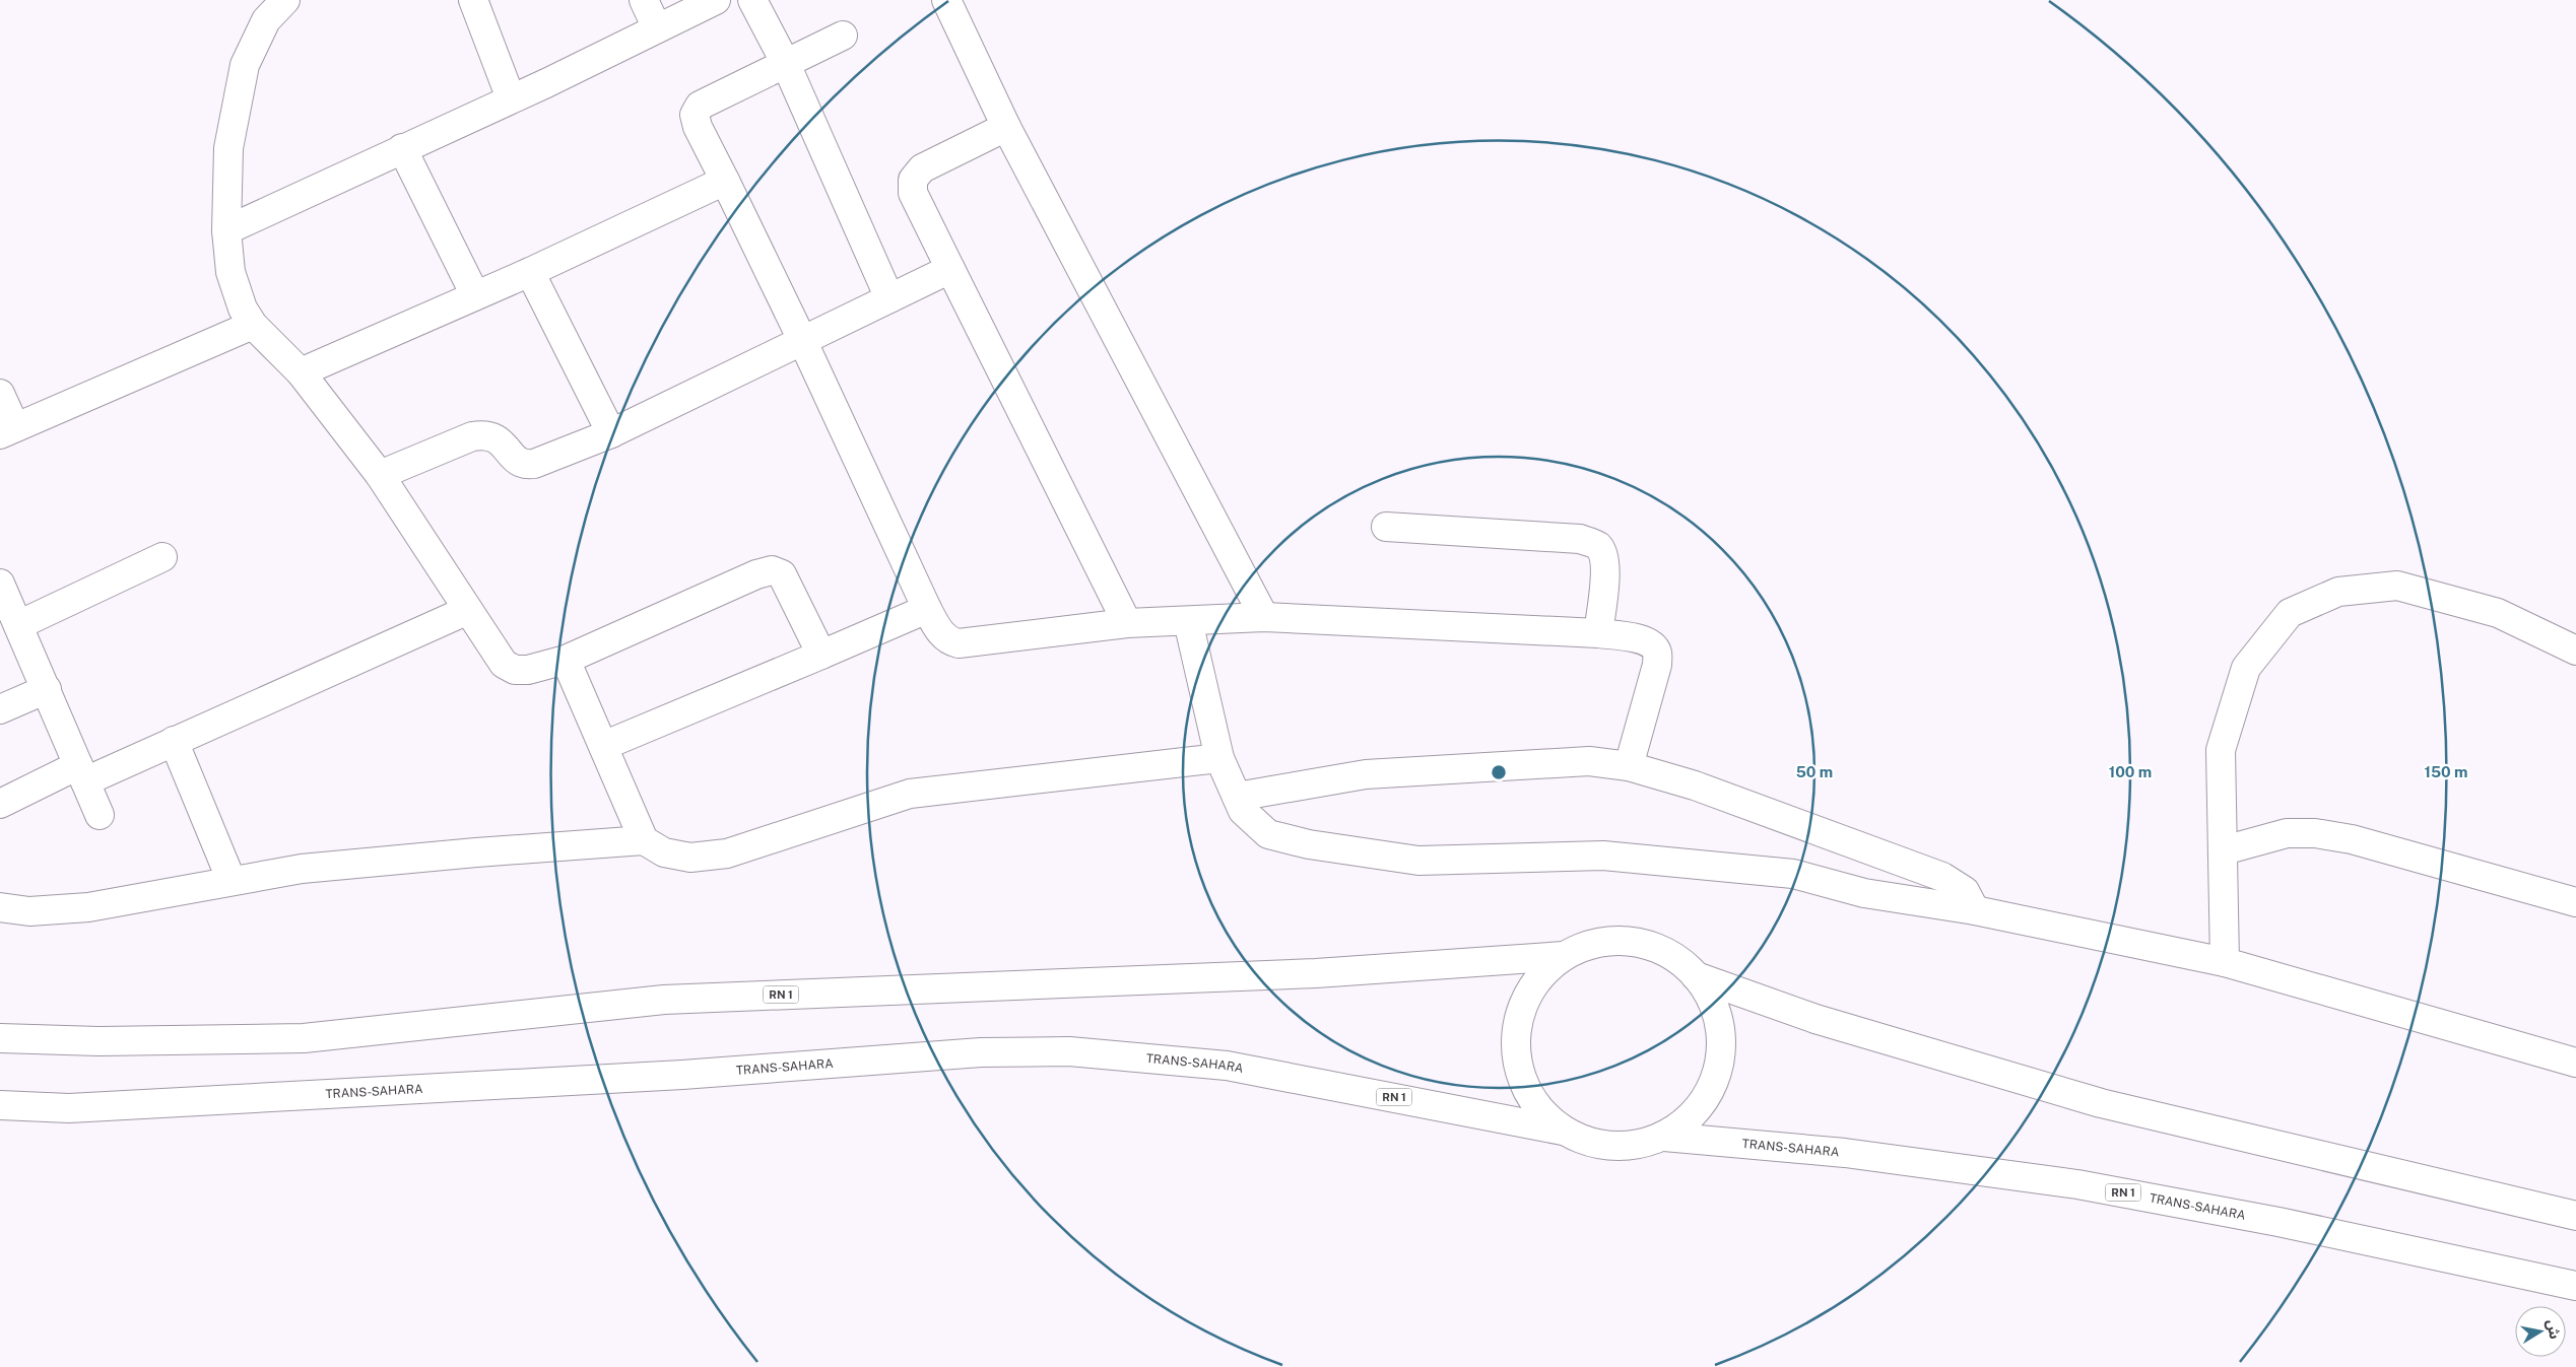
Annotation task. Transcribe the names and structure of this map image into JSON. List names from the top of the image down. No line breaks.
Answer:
{"streets":{"main road":["RN 1","TRANS-SAHARA"]},"north":"right","rings":["50 m","100 m","150 m"]}
